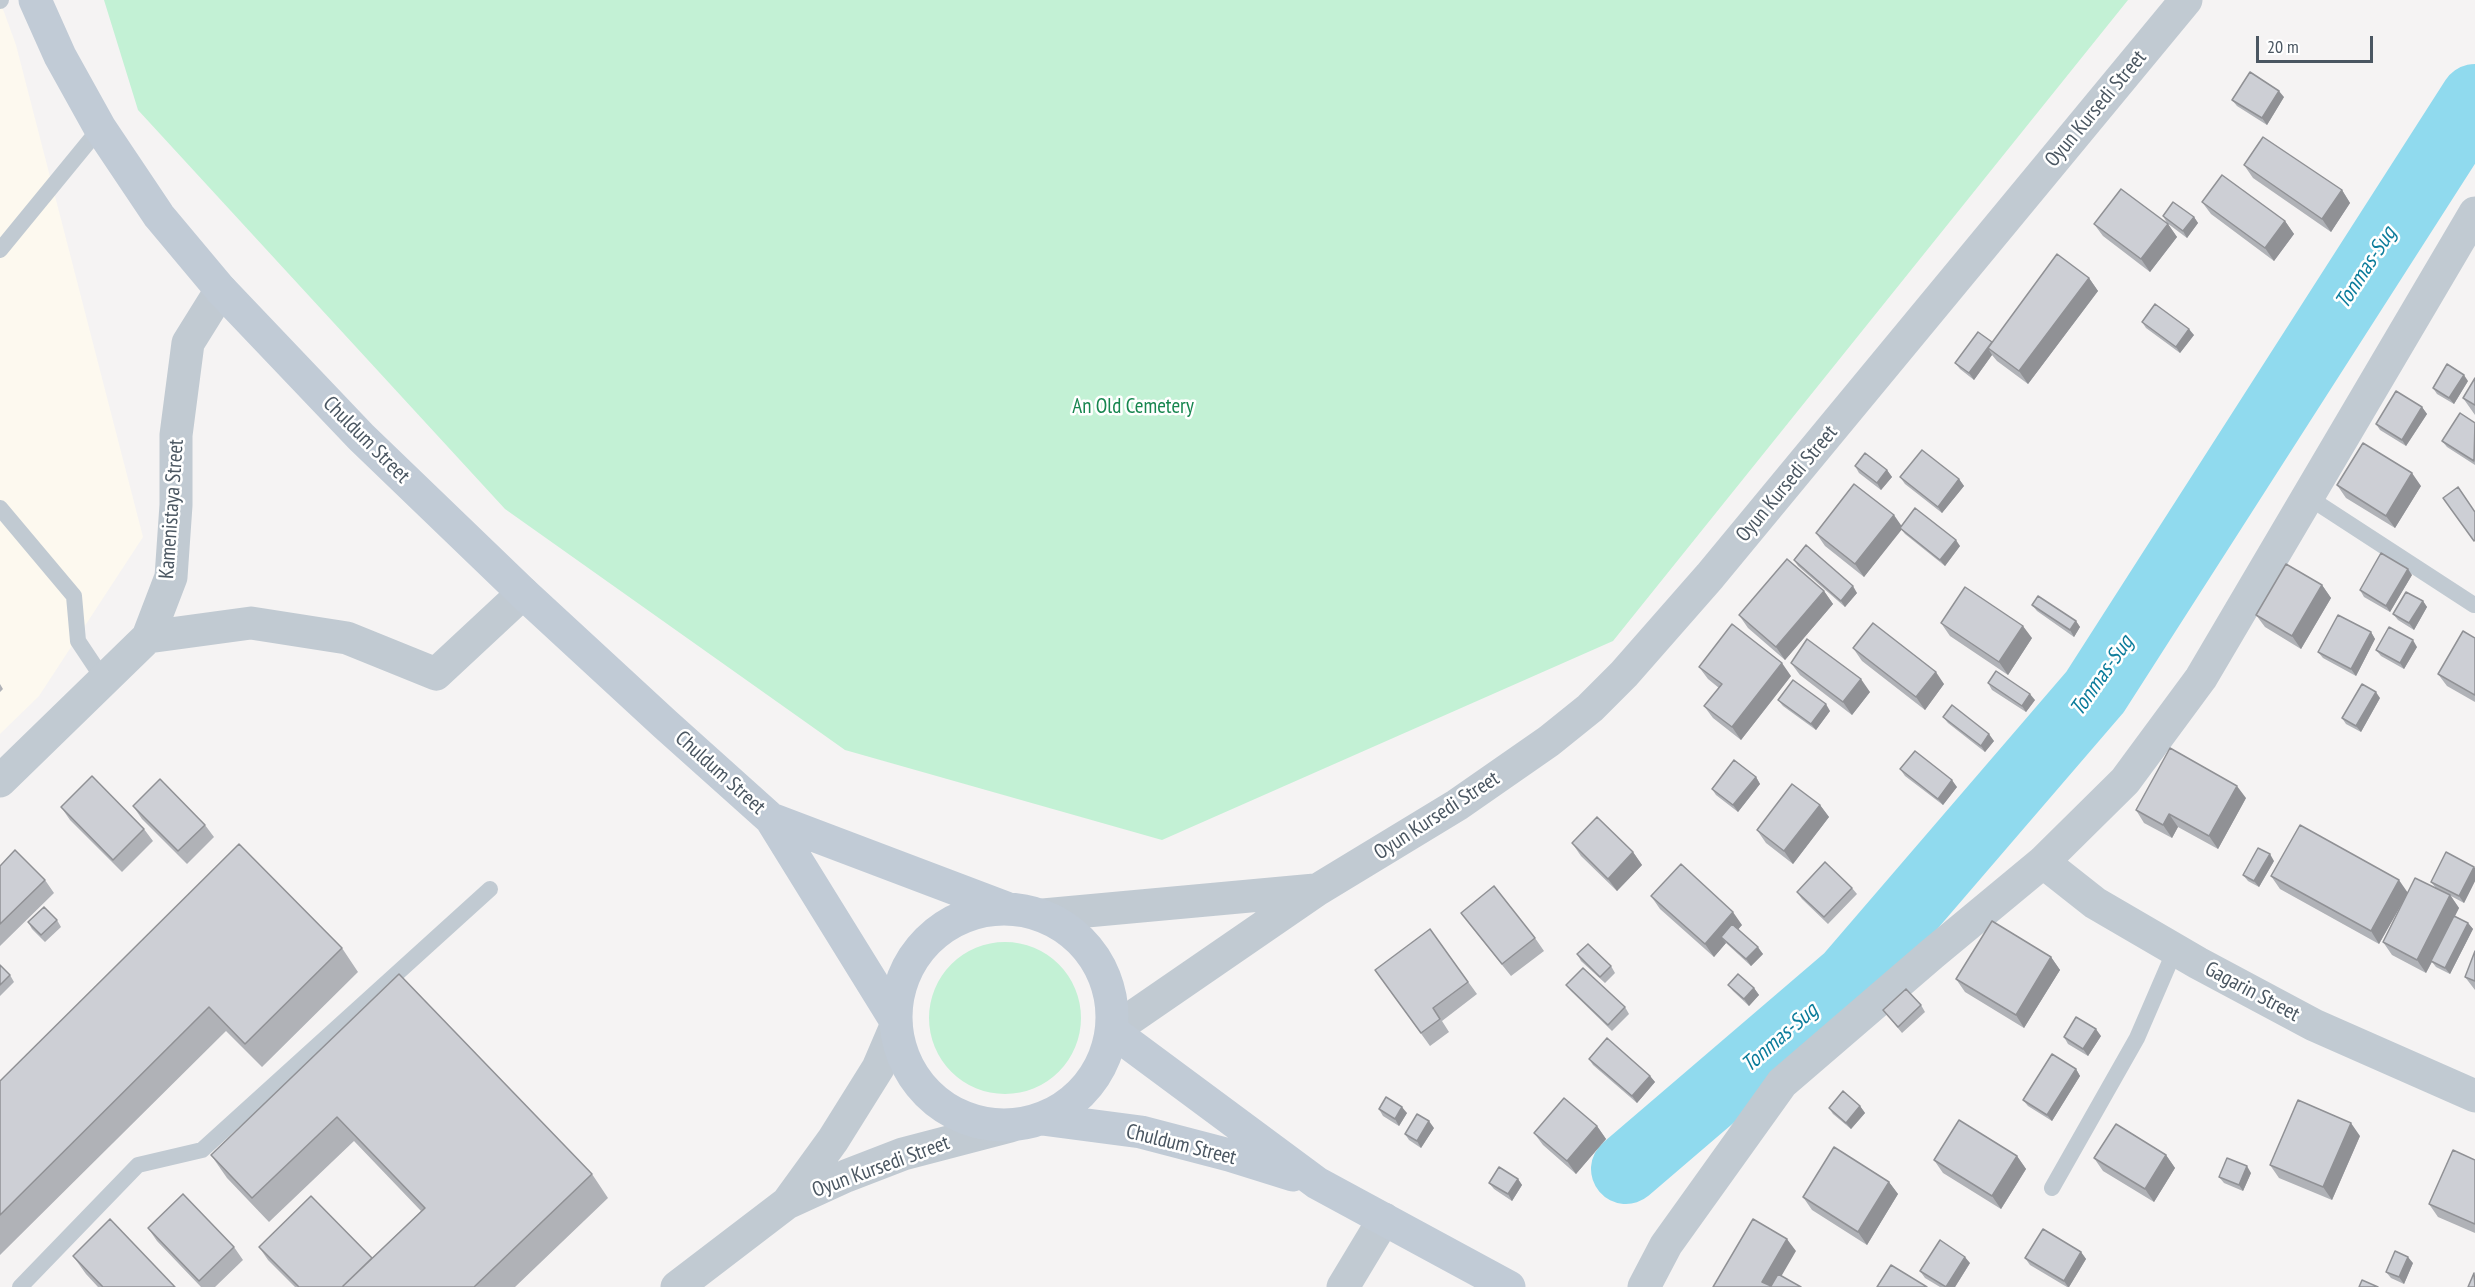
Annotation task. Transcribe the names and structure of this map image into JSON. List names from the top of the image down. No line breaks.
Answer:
{"streets":{"main road":["Chuldum Street"],"street":["Oyun Kursedi Street","Kamenistaya Street","Gagarin Street"]},"crossings":[["Oyun Kursedi Street","Chuldum Street"],["Chuldum Street","Kamenistaya Street"]],"water":["Tonmas-Sug"],"parks":["An Old Cemetery"],"scale_bar":"20 m"}
